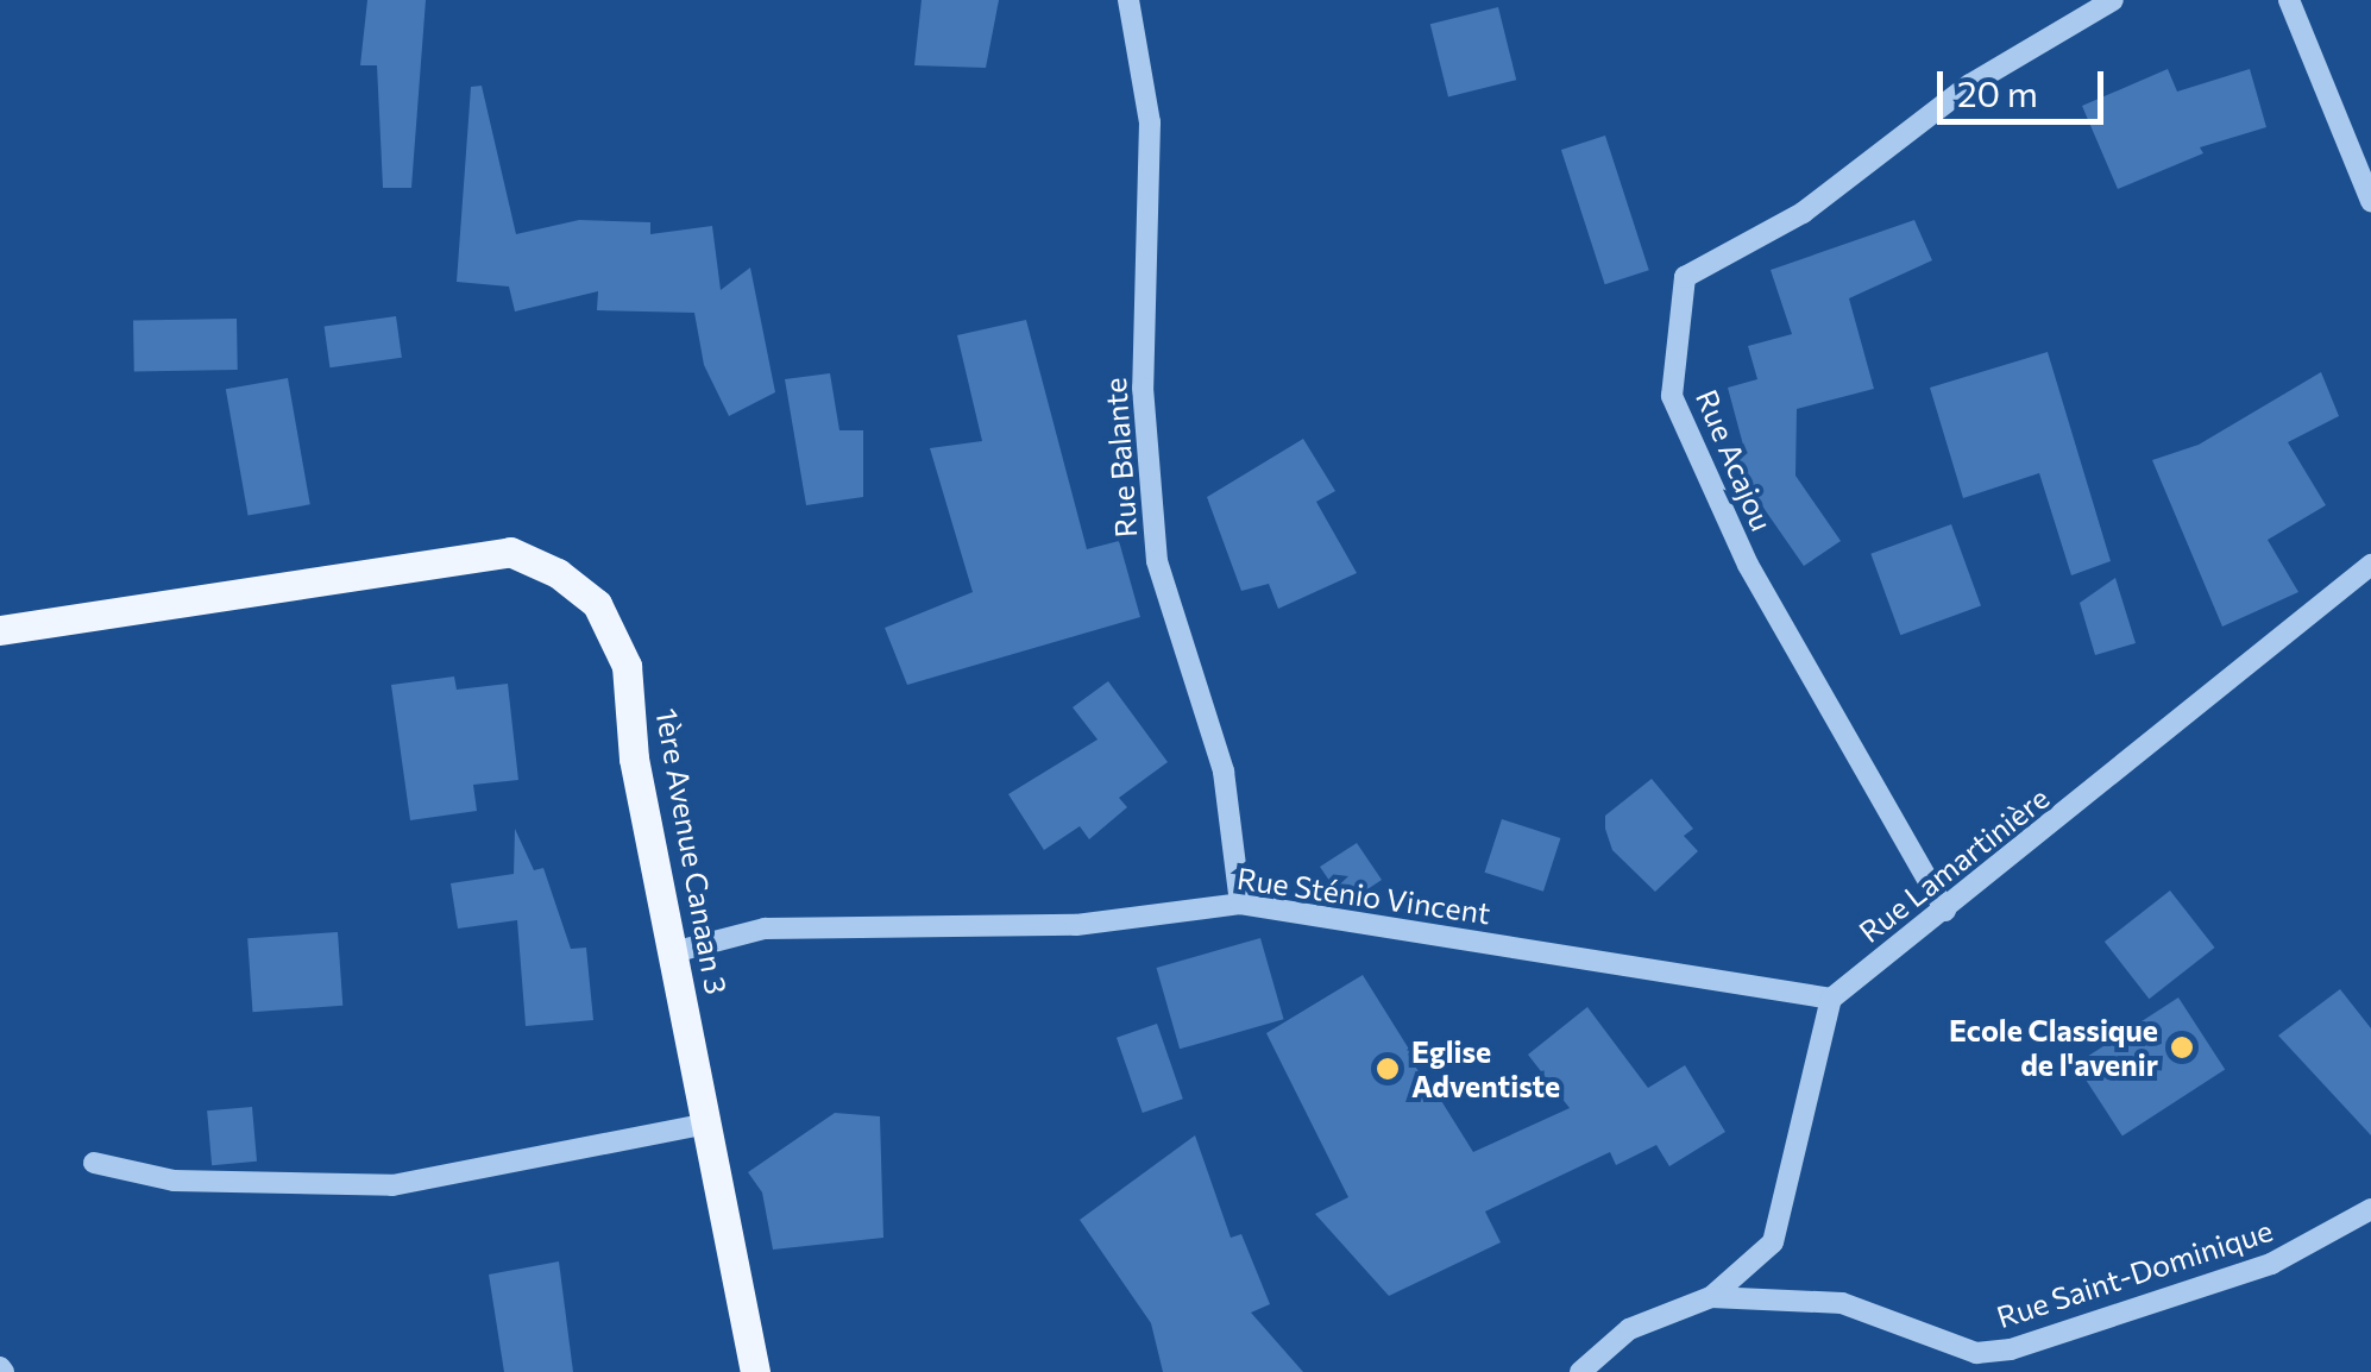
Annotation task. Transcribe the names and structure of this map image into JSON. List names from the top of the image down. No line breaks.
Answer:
{"streets":{"main road":["1ère Avenue Canaan 3"],"street":["Rue Balante","Rue Acajou","Rue Lamartinière","Rue Sténio Vincent","Rue Saint-Dominique"]},"crossings":[["Rue Balante","Rue Sténio Vincent"],["Rue Acajou","Rue Lamartinière"],["1ère Avenue Canaan 3","Rue Sténio Vincent"],["Rue Lamartinière","Rue Sténio Vincent"]],"places":["Ecole Classique de l'avenir","Eglise Adventiste"],"scale_bar":"20 m"}
